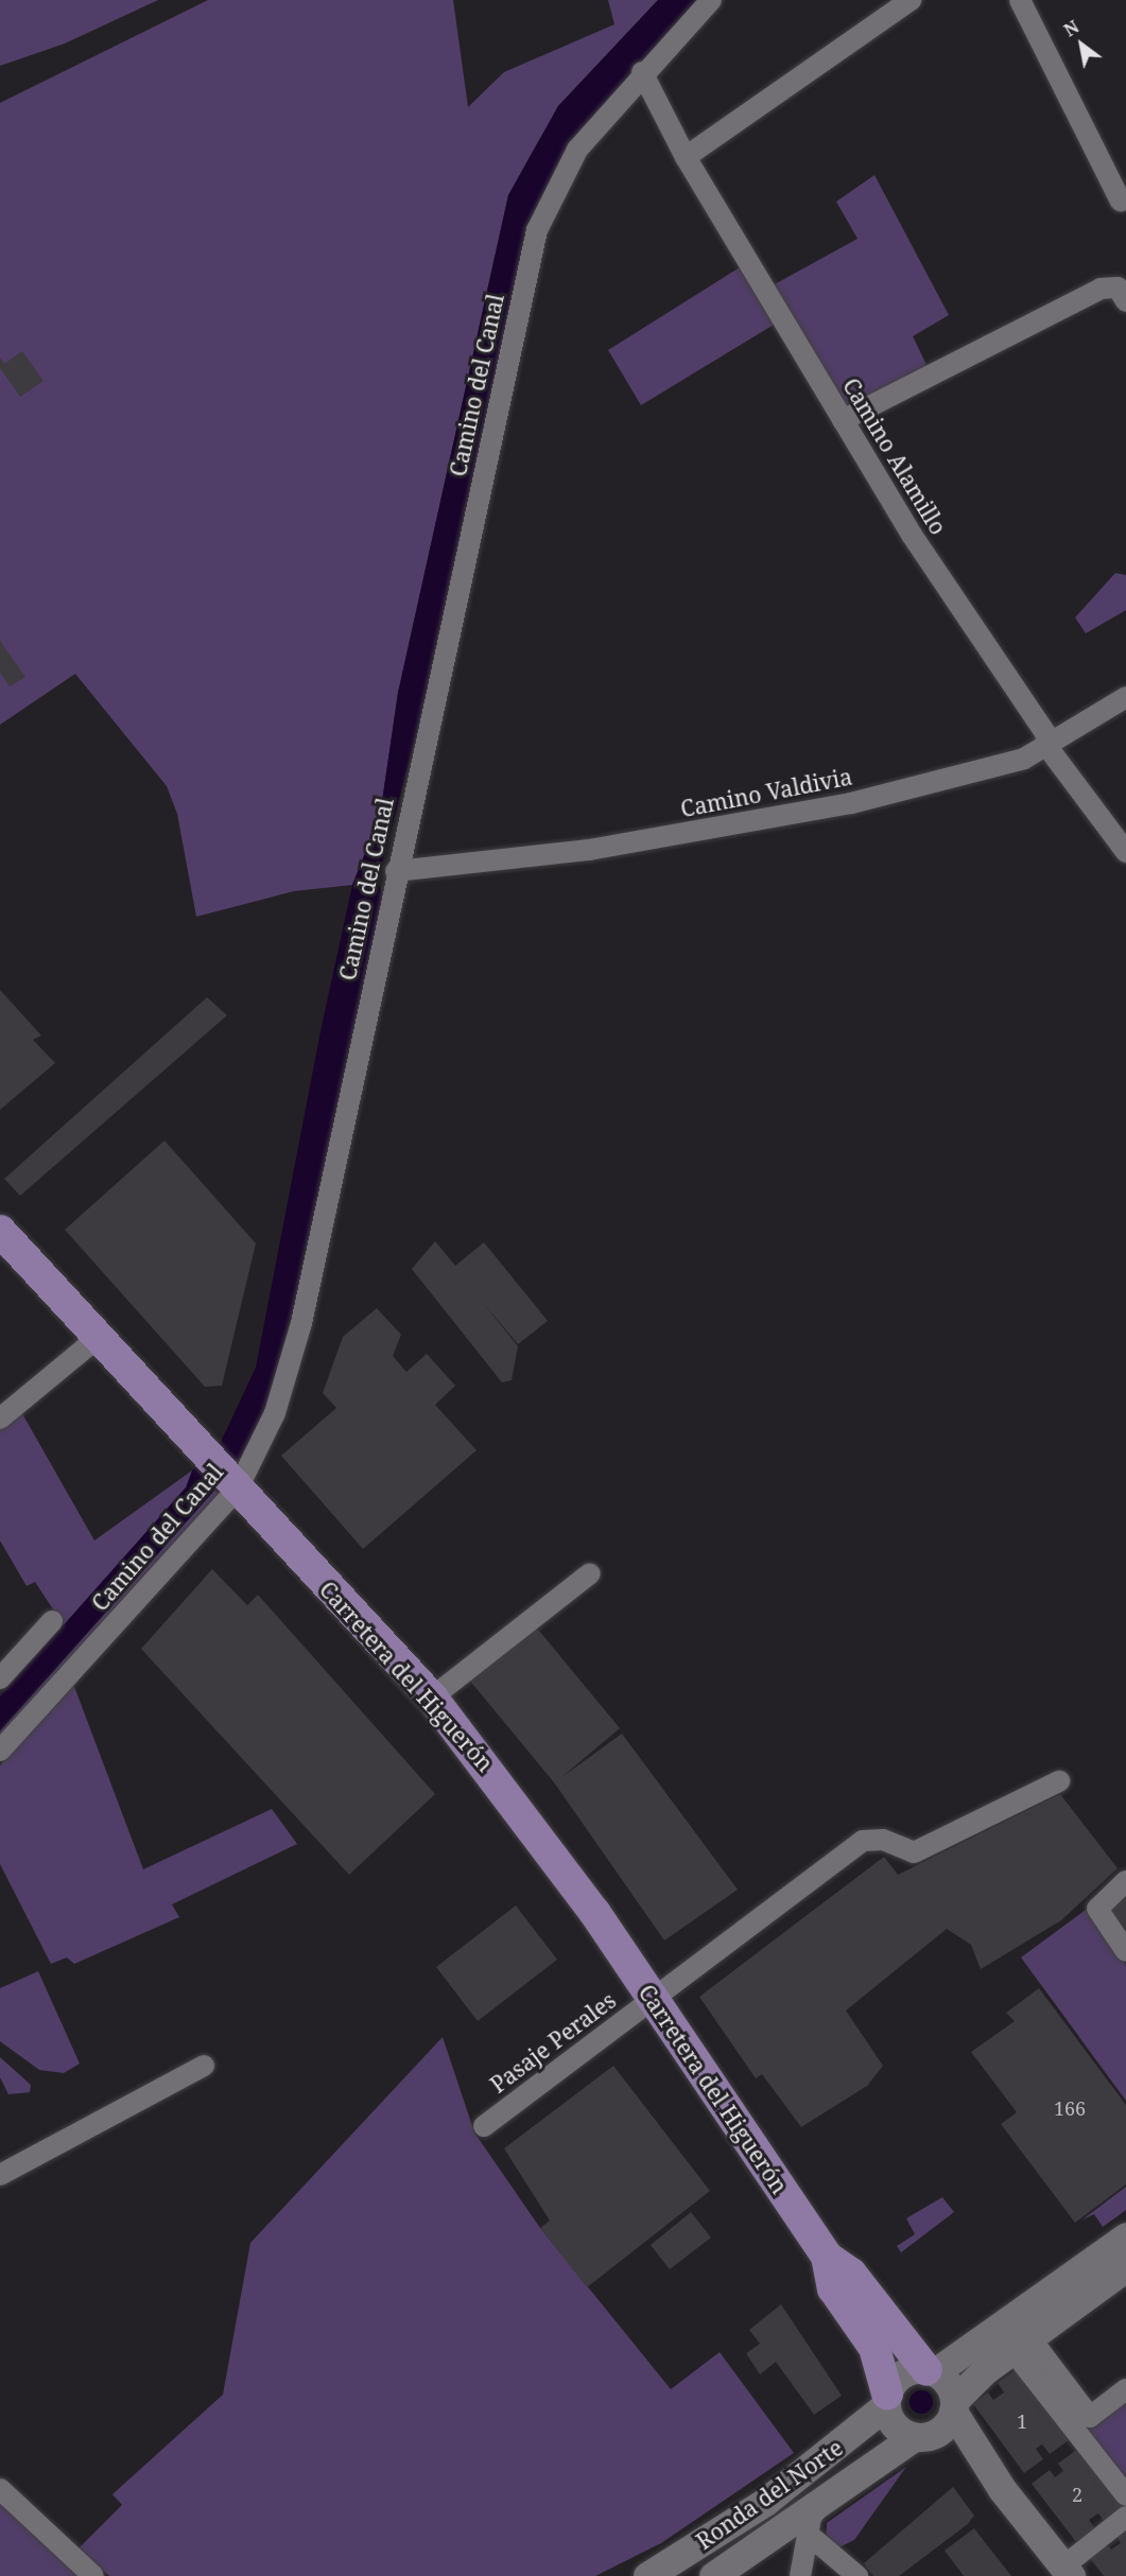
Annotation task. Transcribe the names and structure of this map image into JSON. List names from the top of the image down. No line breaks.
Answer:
{"streets":{"main road":["Carretera del Higuerón","Ronda del Norte"],"street":["Camino del Canal","Camino Alamillo","Camino Valdivia","Pasaje Perales"]},"crossings":[["Camino del Canal","Camino Alamillo"],["Camino del Canal","Camino Valdivia"],["Camino del Canal","Carretera del Higuerón"],["Camino Alamillo","Camino Valdivia"],["Carretera del Higuerón","Pasaje Perales"]],"house_numbers":["166","1","2"],"north":"top left"}
